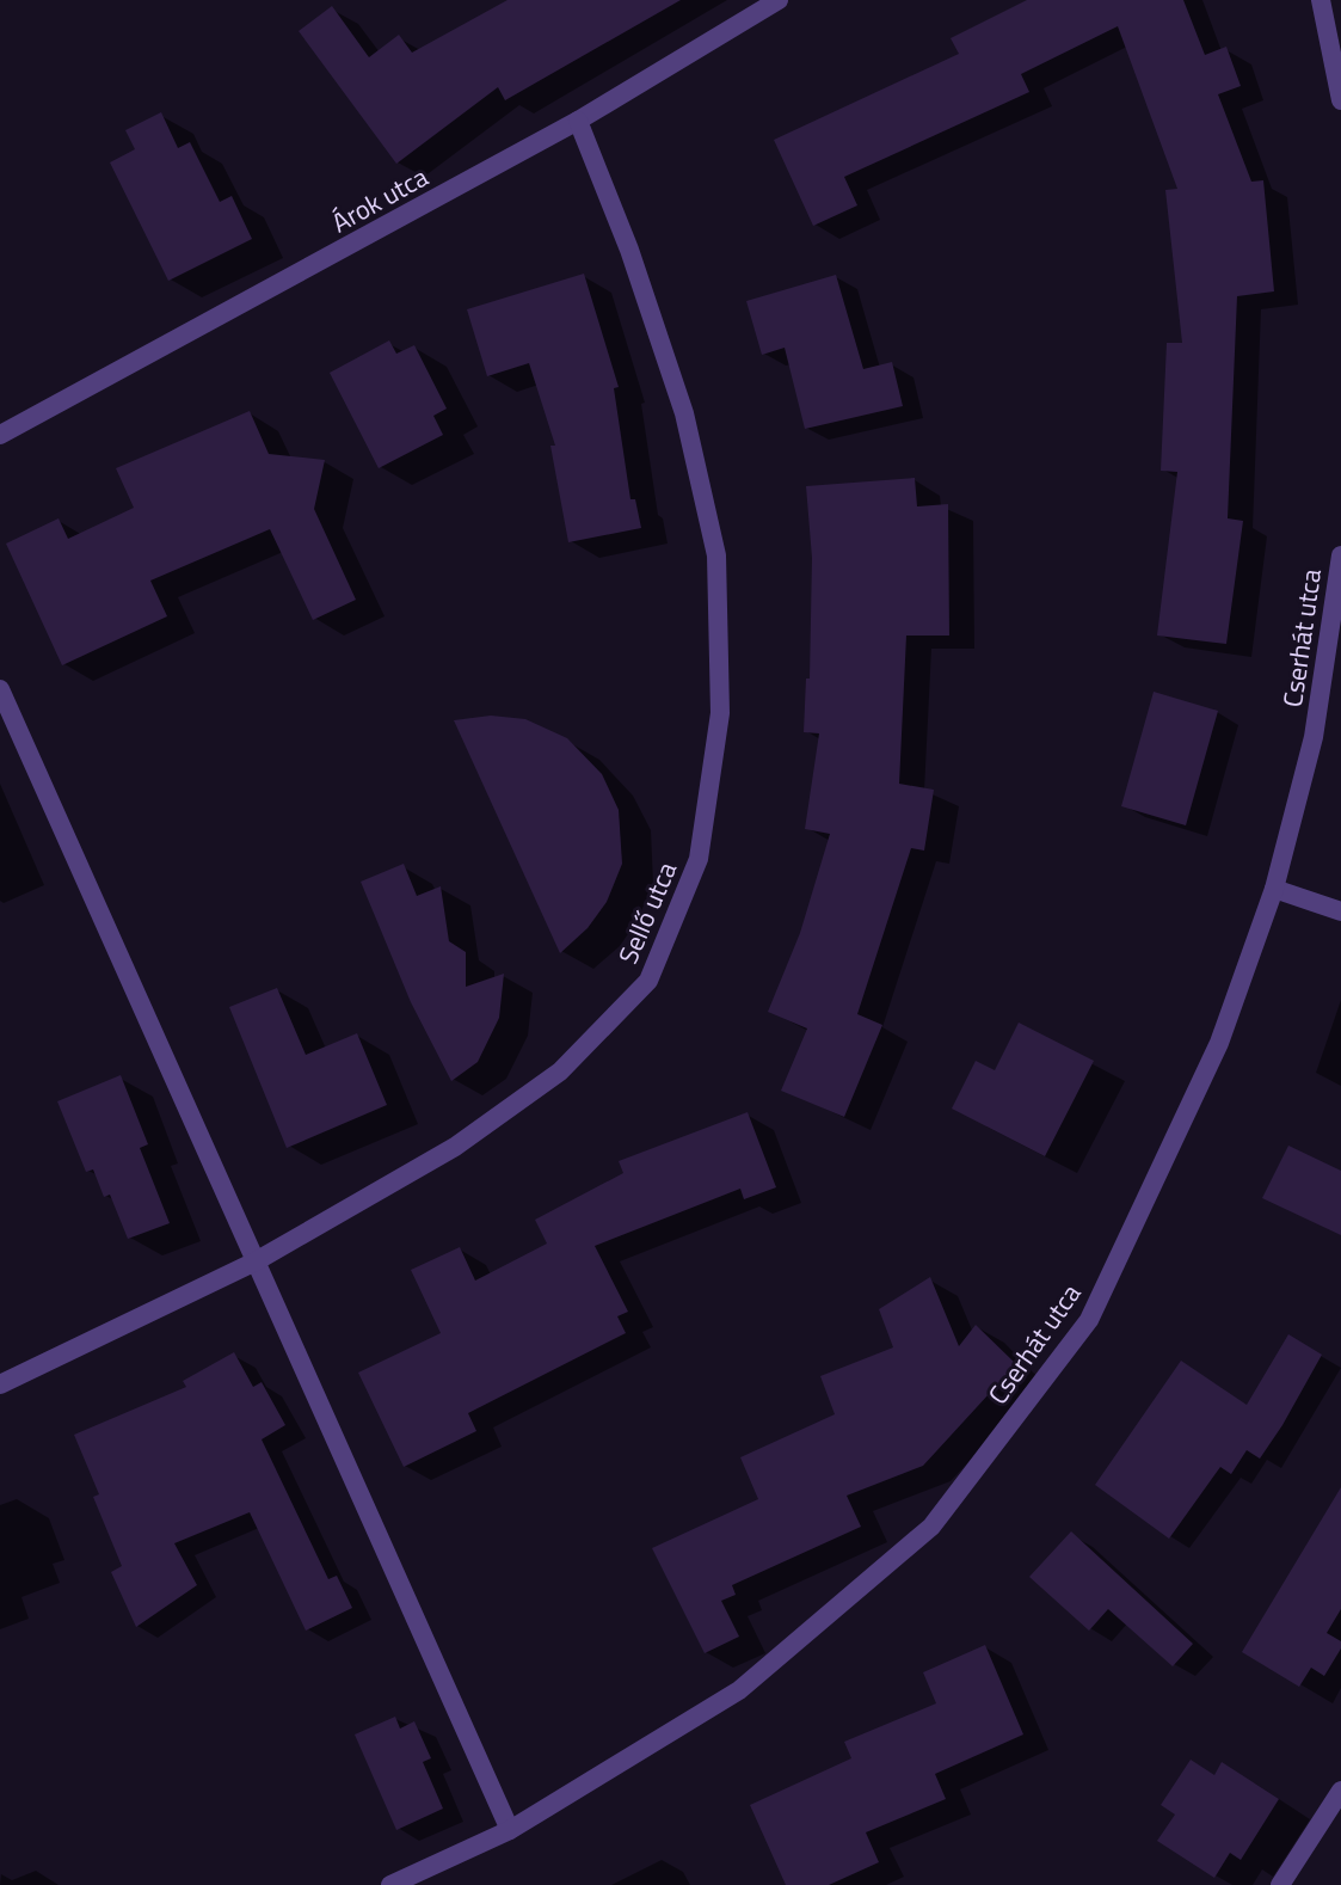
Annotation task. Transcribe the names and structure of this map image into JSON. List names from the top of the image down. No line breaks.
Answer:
{"streets":{"street":["Árok utca","Cserhát utca","Sellő utca"]},"crossings":[["Árok utca","Sellő utca"]]}
